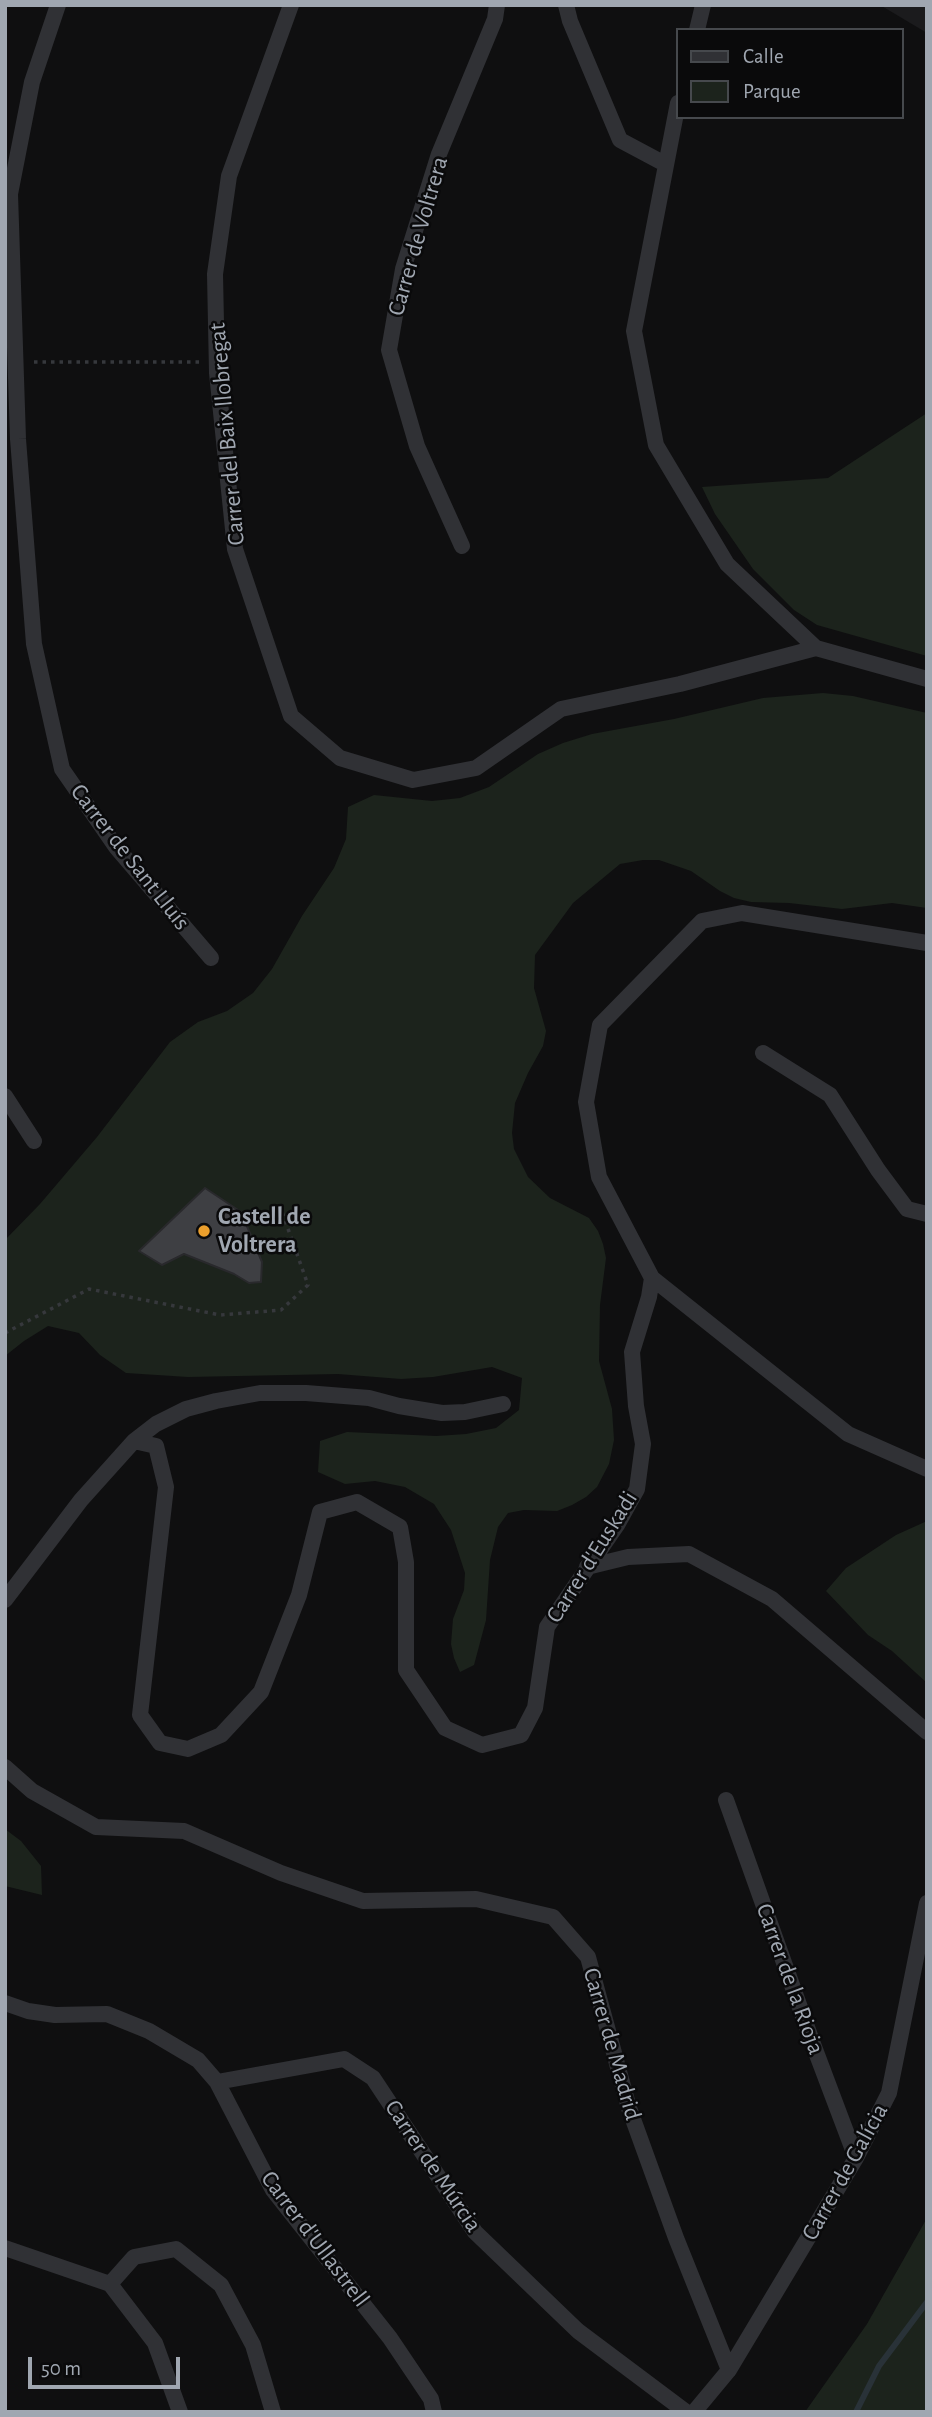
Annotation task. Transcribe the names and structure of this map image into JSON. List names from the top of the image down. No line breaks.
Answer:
{"streets":{"street":["Carrer de Voltrera","Carrer del Baix llobregat","Carrer de Sant Lluís","Carrer d'Euskadi","Carrer de la Rioja","Carrer de Madrid","Carrer de Múrcia","Carrer de Galícia","Carrer d'Ullastrell"]},"crossings":[["Carrer de la Rioja","Carrer de Galícia"],["Carrer de Madrid","Carrer de Galícia"],["Carrer de Múrcia","Carrer d'Ullastrell"]],"places":["Castell de Voltrera"],"legend":["Calle","Parque"],"scale_bar":"50 m"}
